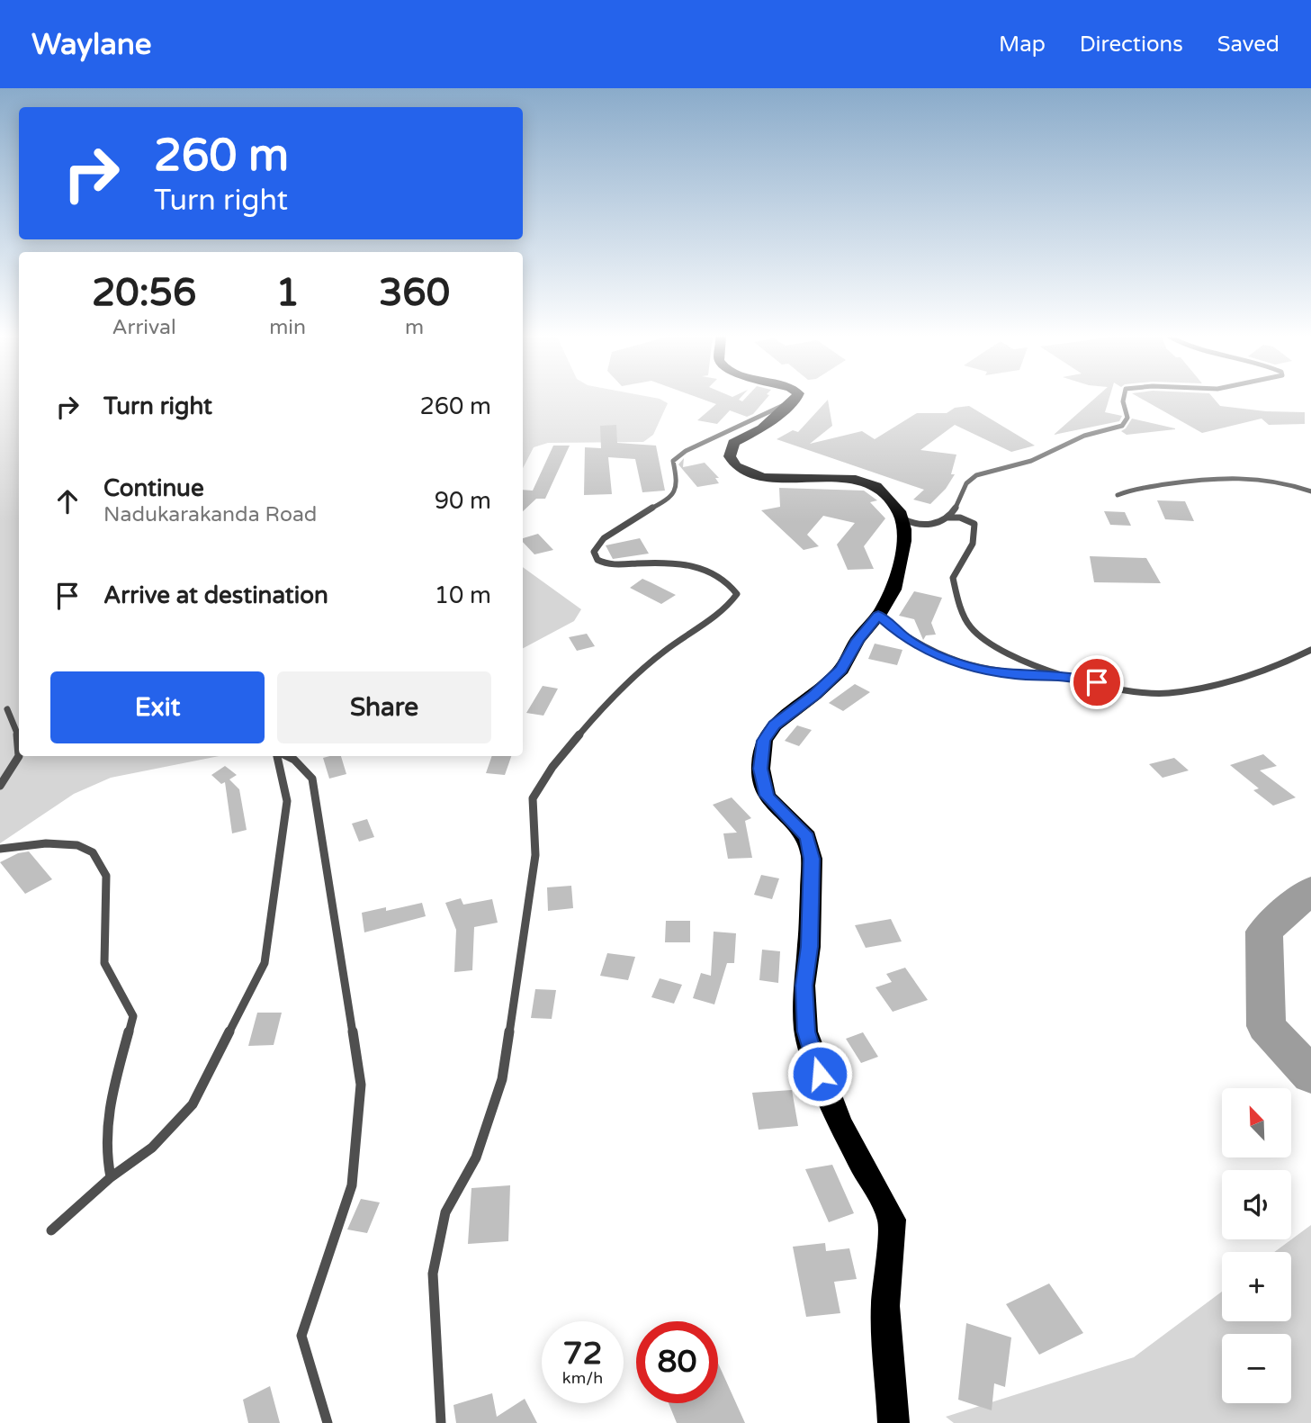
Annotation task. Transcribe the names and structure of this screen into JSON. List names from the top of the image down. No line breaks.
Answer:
{"north":"top left","page":{"header":"Waylane","nav":["Map","Directions","Saved"],"turn":["260 m","Turn right"],"eta":["20:56","Arrival","1","min","360","m"],"list":[{"name":"Turn right","value":"260 m"},{"name":"Continue","note":"Nadukarakanda Road","value":"90 m"},{"name":"Arrive at destination","value":"10 m"}],"buttons":["Exit","Share"],"map_buttons":["+","−"],"speed":"72 km/h","limit":"80"}}
